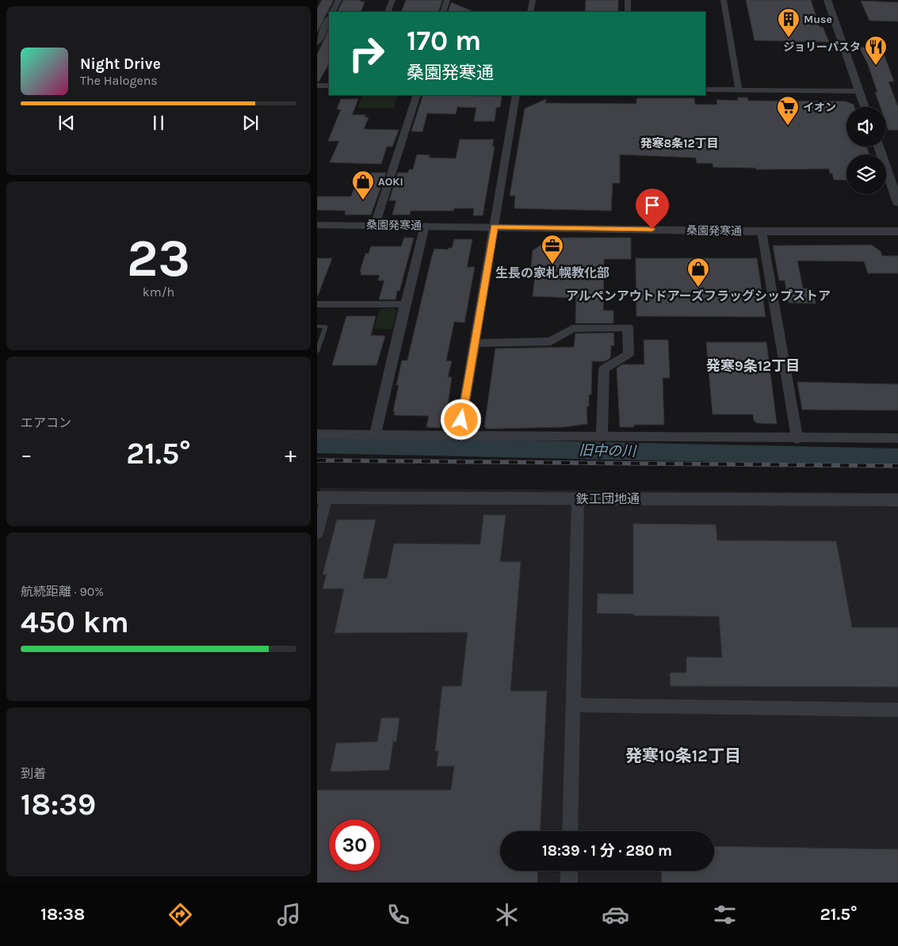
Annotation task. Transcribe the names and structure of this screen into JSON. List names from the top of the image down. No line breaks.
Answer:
{"streets":{"street":["桑園発寒通","鉄工団地通"]},"districts":["発寒8条12丁目","発寒9条12丁目","発寒10条12丁目"],"water":["旧中の川"],"places":{"building":["Muse"],"restaurant":["ジョリーパスタ"],"supermarket":["イオン"],"shop":["AOKI","アルペンアウトドアーズフラッグシップストア"],"office":["生長の家札幌教化部"]},"page":{"turn":["170 m","桑園発寒通"],"song":["Night Drive","The Halogens"],"tile":[["23","km/h"],"エアコン",["航続距離 · 90%","450 km"],["到着","18:39"]],"heat":["−","21.5°","+"],"limit":"30","trip":"18:39 · 1 分 · 280 m","tabs":["18:38","21.5°"]}}
